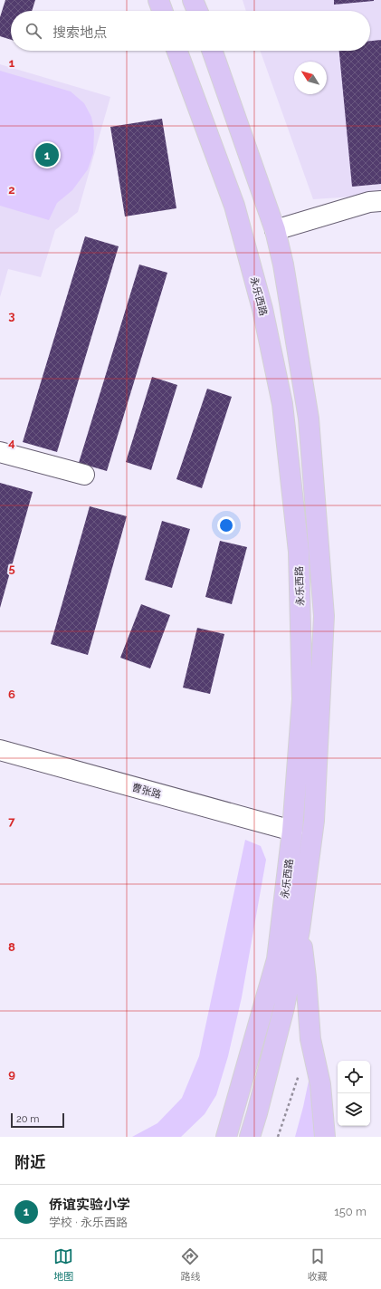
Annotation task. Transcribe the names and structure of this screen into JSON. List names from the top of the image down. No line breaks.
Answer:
{"streets":{"main road":["永乐西路"],"street":["曹张路"]},"crossings":[["永乐西路","曹张路"]],"scale_bar":"20 m","north":"top left","page":{"search":"搜索地点","pins":"1","scale":"20 m","heading":"附近","list":[{"mark":"1","name":"侨谊实验小学","note":"学校 · 永乐西路","value":"150 m"}],"nav":["地图","路线","收藏"]},"grid":{"rows":["1","2","3","4","5","6","7","8","9"]}}
